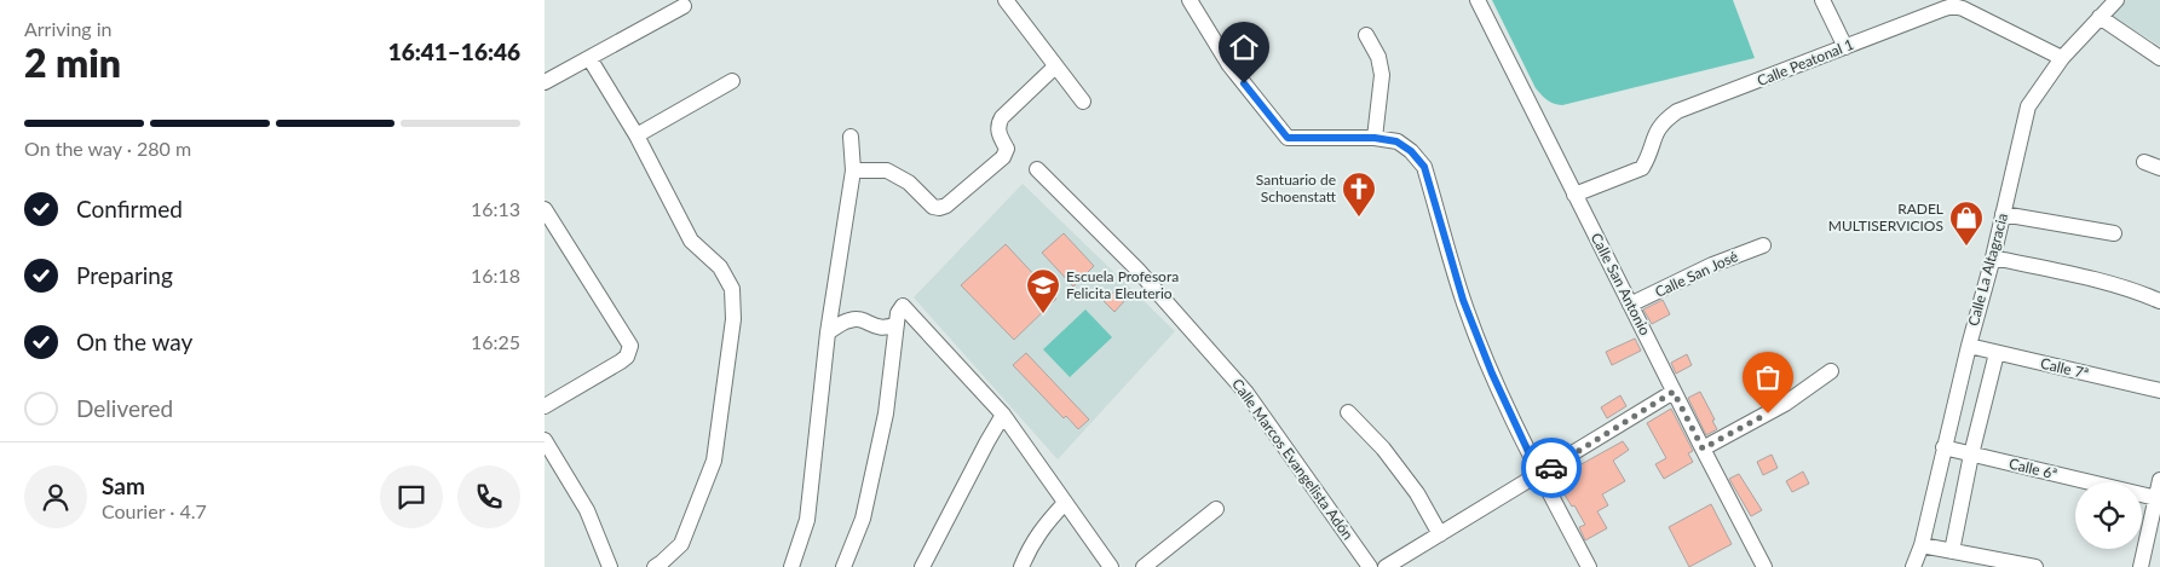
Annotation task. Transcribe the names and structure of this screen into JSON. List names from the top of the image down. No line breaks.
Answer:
{"streets":{"street":["Calle Peatonal 1","Calle La Altagracia","Calle San José","Calle San Antonio","Calle 7ª","Calle Marcos Evangelista Adón","Calle 6ª"]},"crossings":[["Calle Peatonal 1","Calle La Altagracia"],["Calle Peatonal 1","Calle San Antonio"],["Calle La Altagracia","Calle 7ª"],["Calle La Altagracia","Calle 6ª"],["Calle San José","Calle San Antonio"]],"places":{"church":["Santuario de Schoenstatt"],"shop":["RADEL MULTISERVICIOS"],"school or university":["Escuela Profesora Felicita Eleuterio"]},"page":{"heading":["2 min","Arriving in","16:41–16:46"],"panel":["Sam","Courier · 4.7"],"bar":"On the way · 280 m","list":[["Confirmed","16:13"],["Preparing","16:18"],["On the way","16:25"],"Delivered"]}}
